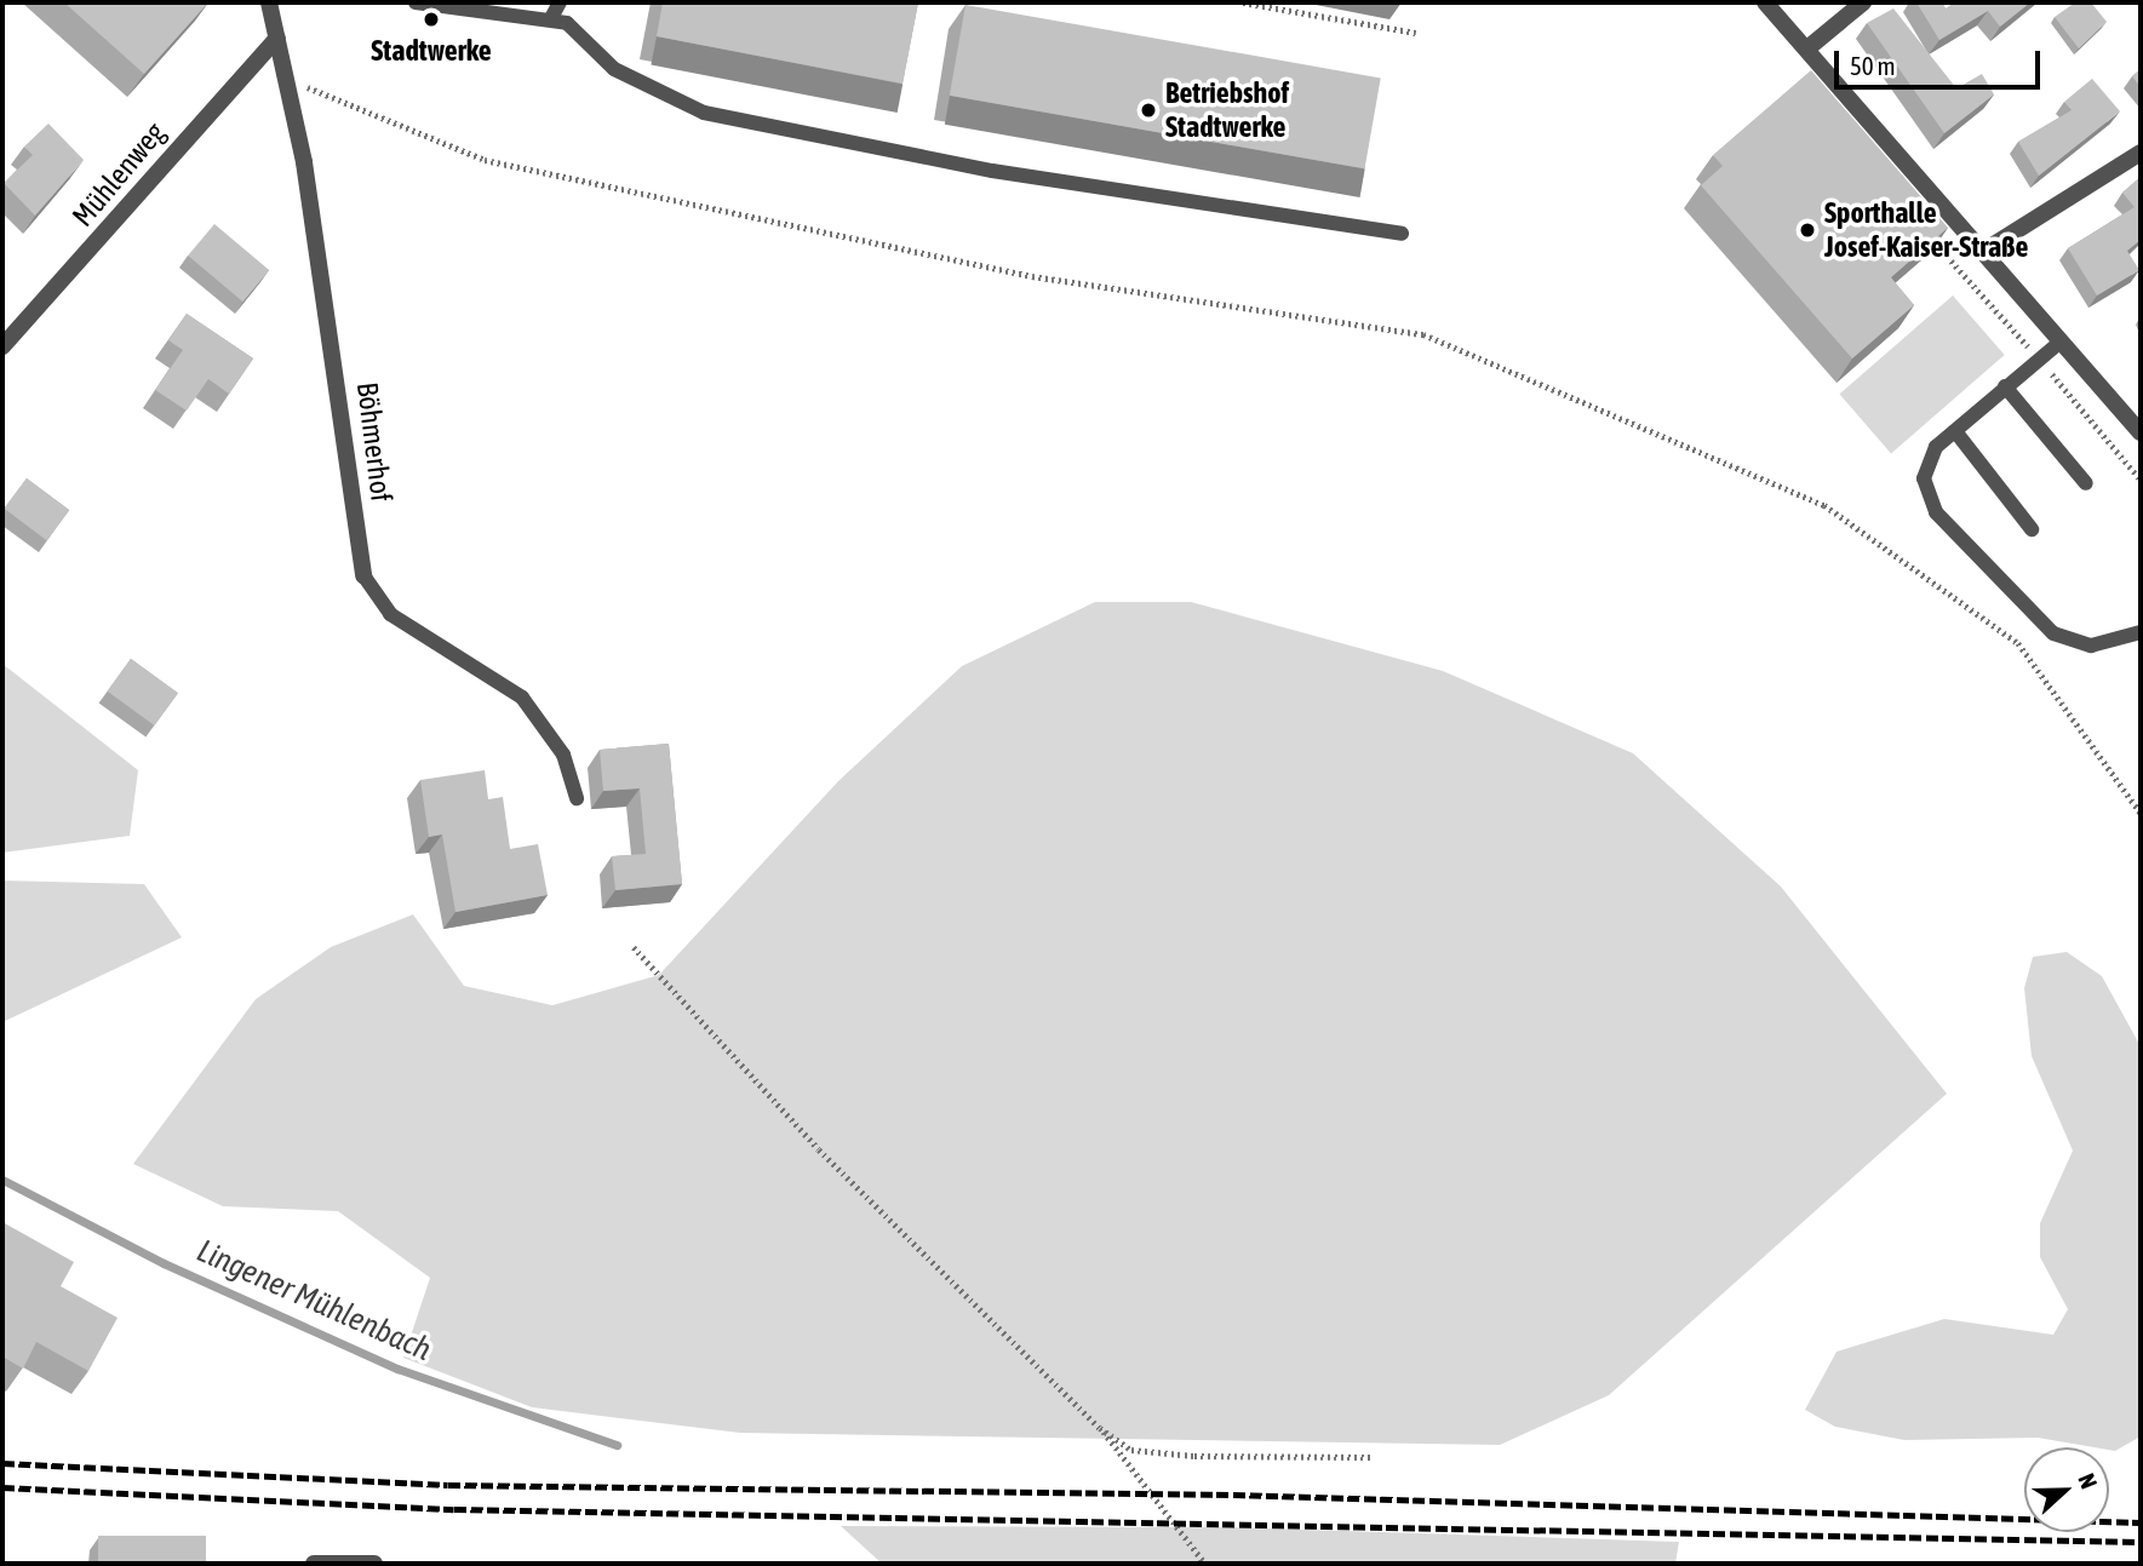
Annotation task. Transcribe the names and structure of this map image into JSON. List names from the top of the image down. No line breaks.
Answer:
{"streets":{"street":["Mühlenweg","Böhmerhof"]},"crossings":[["Mühlenweg","Böhmerhof"]],"water":["Lingener Mühlenbach"],"places":["Stadtwerke","Betriebshof Stadtwerke","Sporthalle Josef-Kaiser-Straße"],"scale_bar":"50 m","north":"right"}
